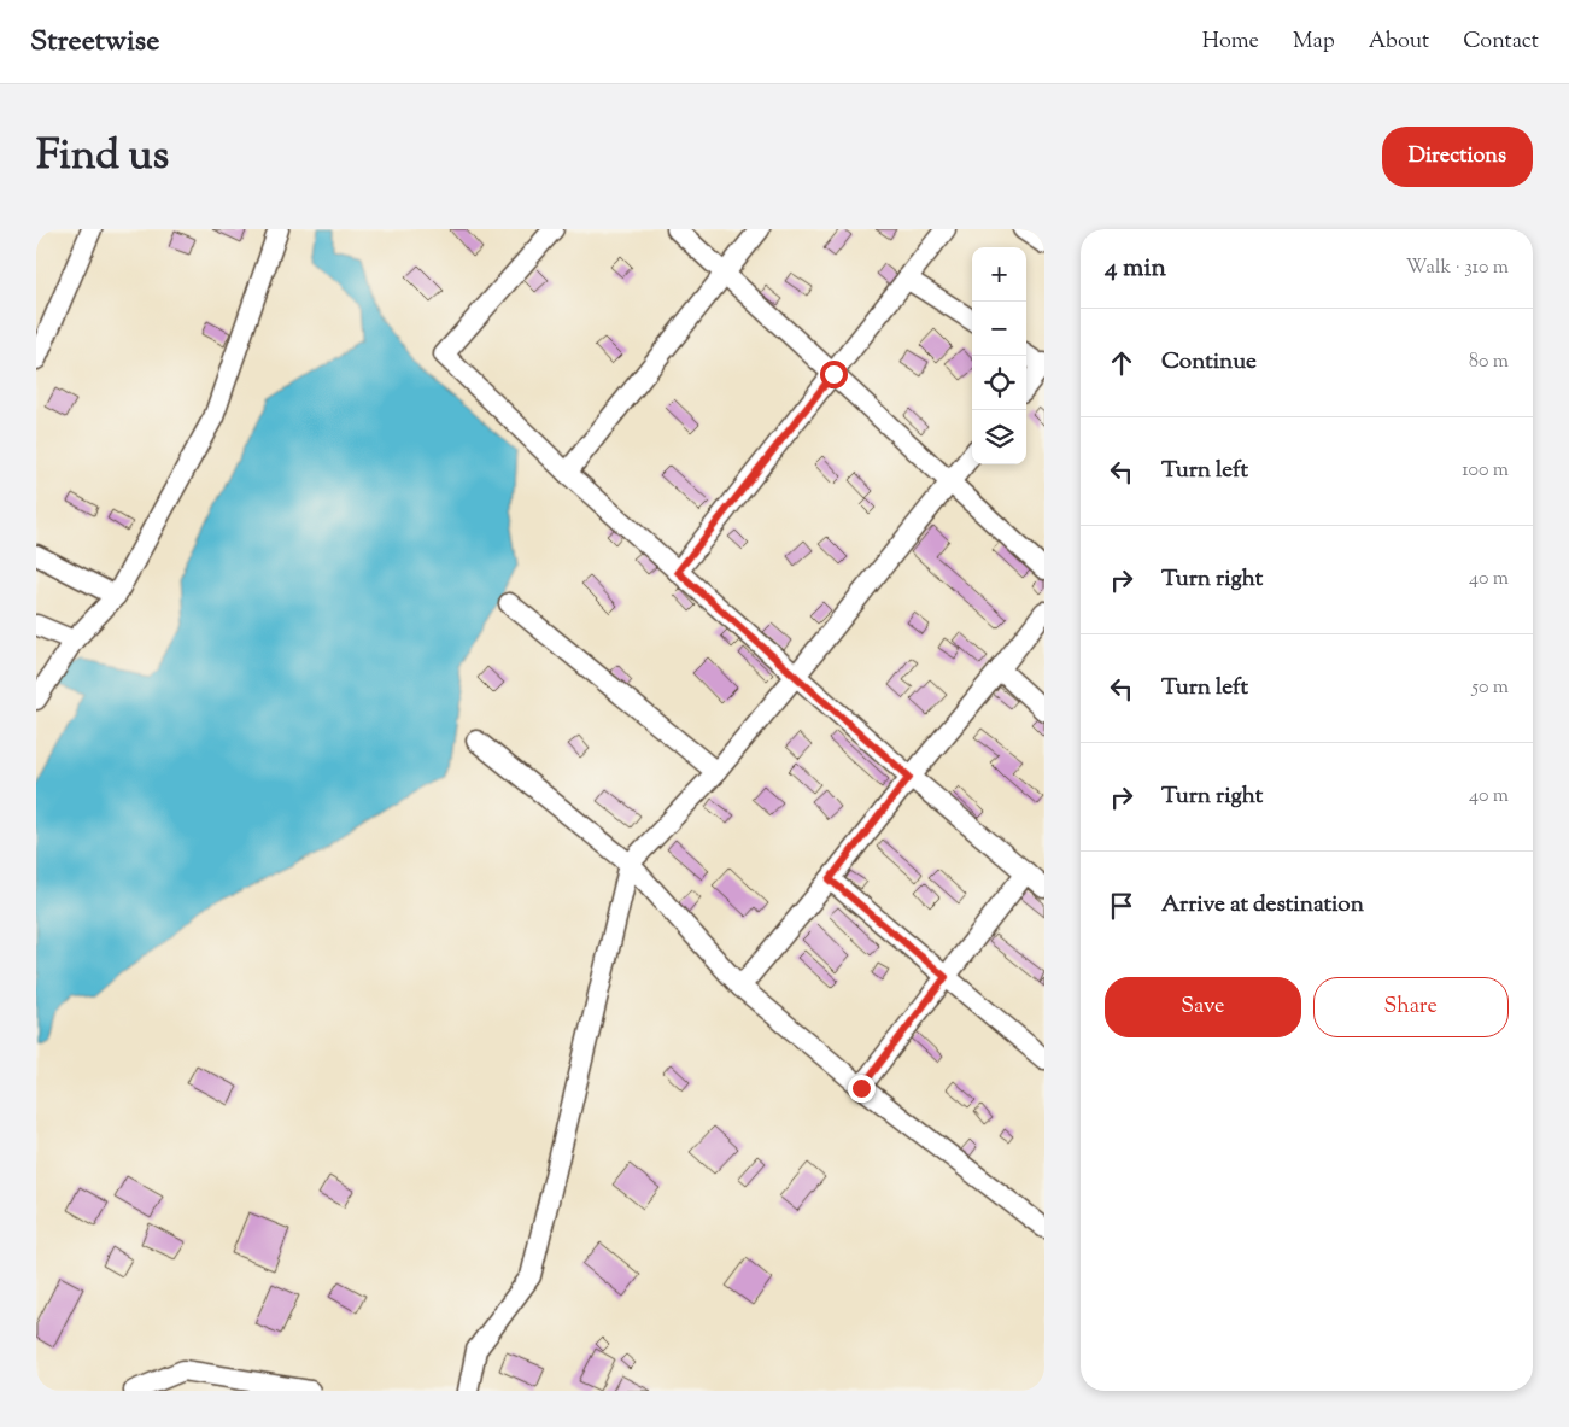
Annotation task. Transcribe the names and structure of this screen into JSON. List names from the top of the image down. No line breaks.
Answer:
{"page":{"header":"Streetwise","nav":["Home","Map","About","Contact"],"title":"Find us","buttons":["Directions",["Save","Share"]],"heading":["4 min","Walk · 310 m"],"map_buttons":["+","−"],"list":[["Continue","80 m"],["Turn left","100 m"],["Turn right","40 m"],["Turn left","50 m"],["Turn right","40 m"],"Arrive at destination"]}}
